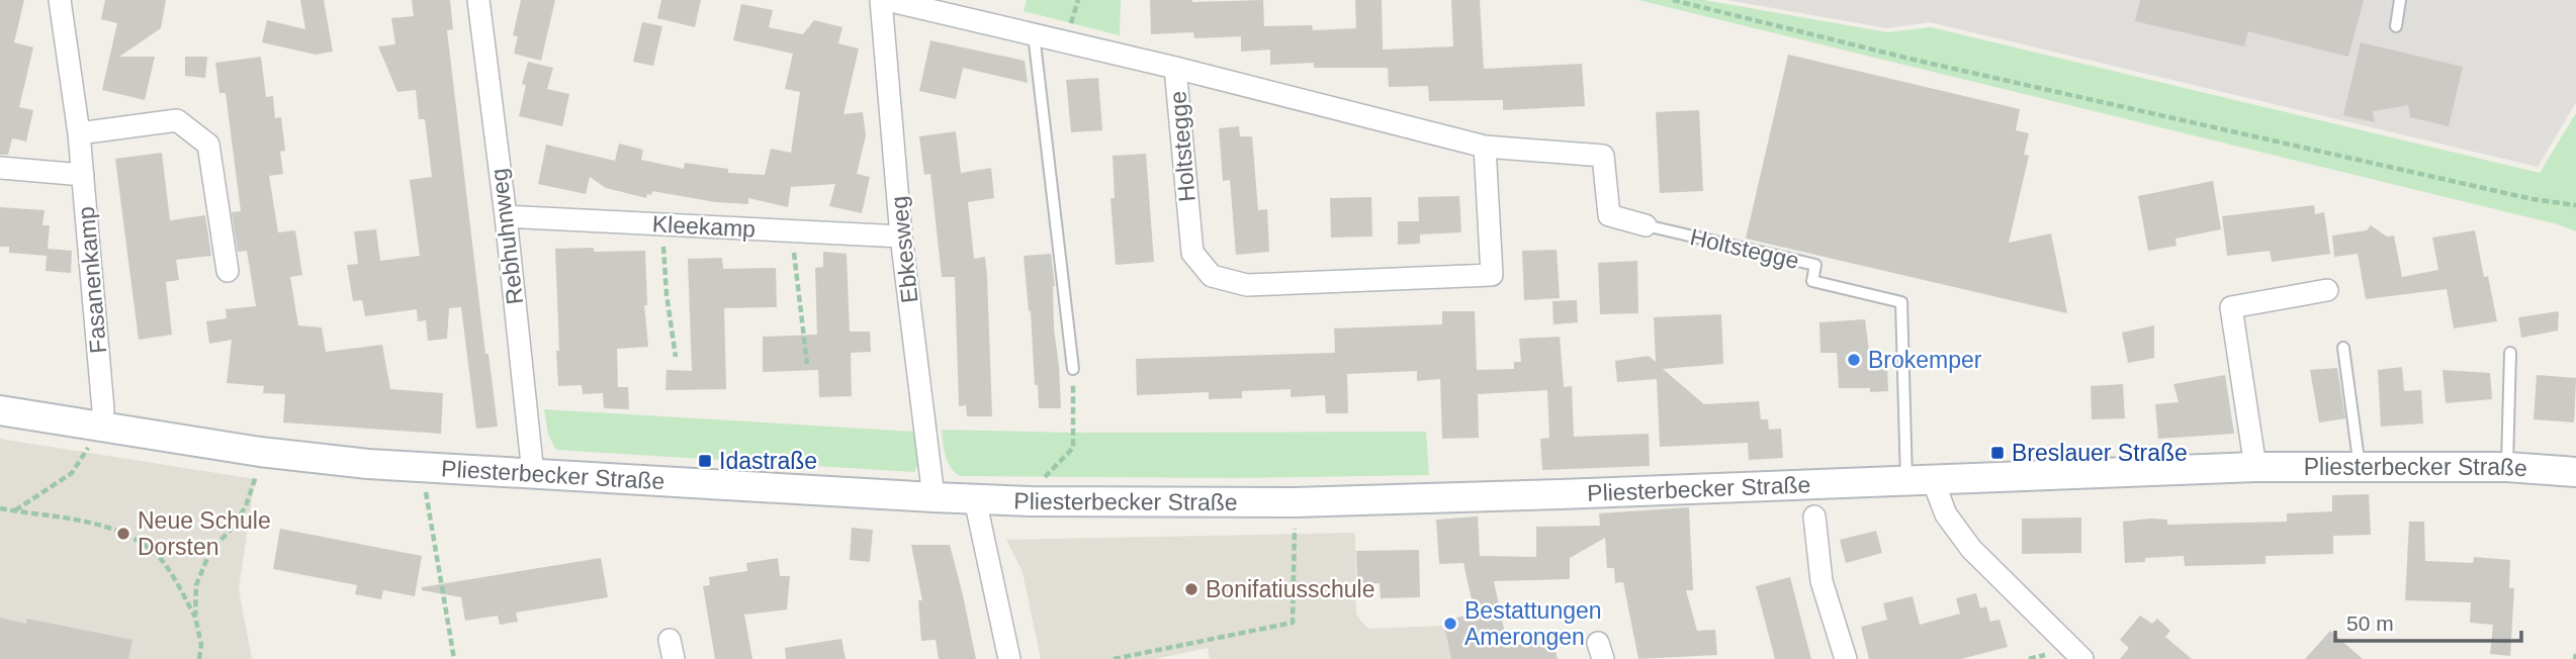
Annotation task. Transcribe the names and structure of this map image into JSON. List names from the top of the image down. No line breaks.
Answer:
{"streets":{"main road":["Pliesterbecker Straße"],"street":["Holtstegge","Kleekamp","Rebhuhnweg","Ebkesweg","Fasanenkamp"]},"crossings":[["Holtstegge","Pliesterbecker Straße"],["Kleekamp","Rebhuhnweg"],["Kleekamp","Ebkesweg"],["Rebhuhnweg","Pliesterbecker Straße"],["Ebkesweg","Pliesterbecker Straße"],["Fasanenkamp","Pliesterbecker Straße"]],"places":{"other":["Brokemper","Neue Schule Dorsten","Bonifatiusschule","Bestattungen Amerongen"],"transit":["Breslauer Straße","Idastraße"]},"scale_bar":"50 m"}
